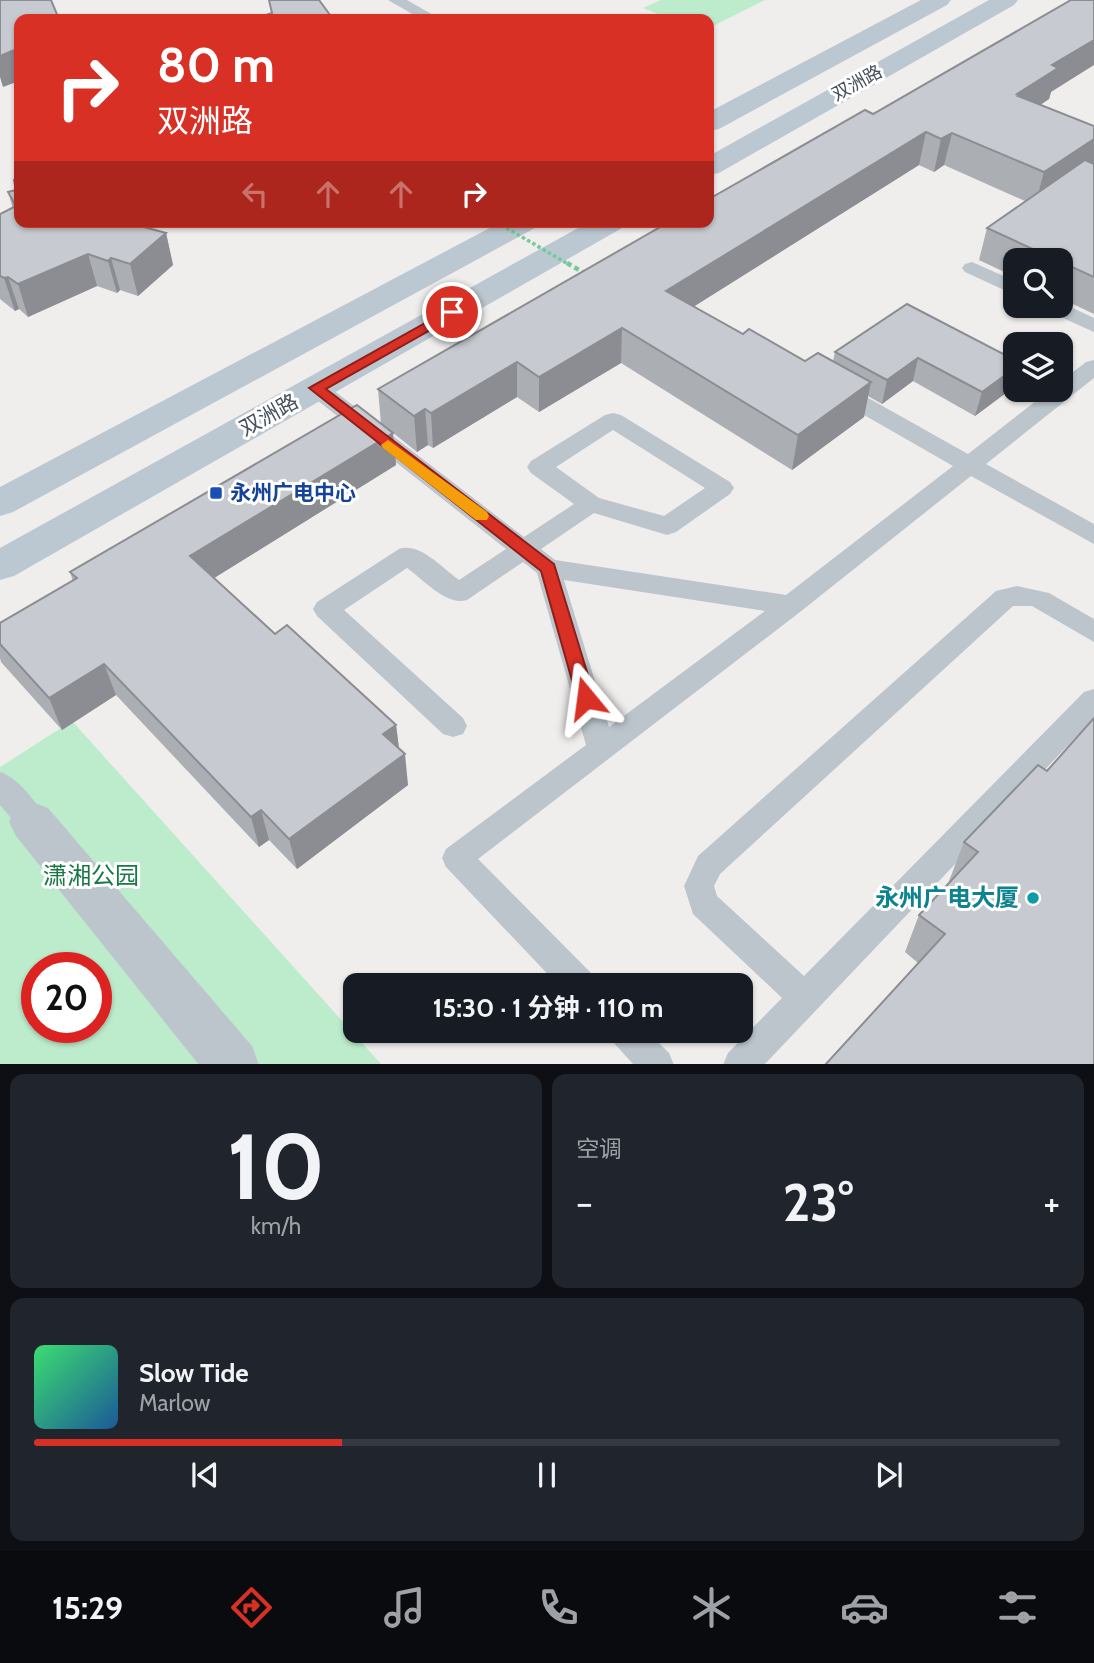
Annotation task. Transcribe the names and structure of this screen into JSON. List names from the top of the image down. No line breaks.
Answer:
{"streets":{"main road":["双洲路"]},"parks":["潇湘公园"],"places":{"transit":["永州广电中心"],"other":["永州广电大厦"]},"page":{"turn":["80 m","双洲路"],"limit":"20","trip":"15:30 · 1 分钟 · 110 m","tile":[["10","km/h"],"空调"],"heat":["−","23°","+"],"song":["Slow Tide","Marlow"],"tabs":"15:29"}}
